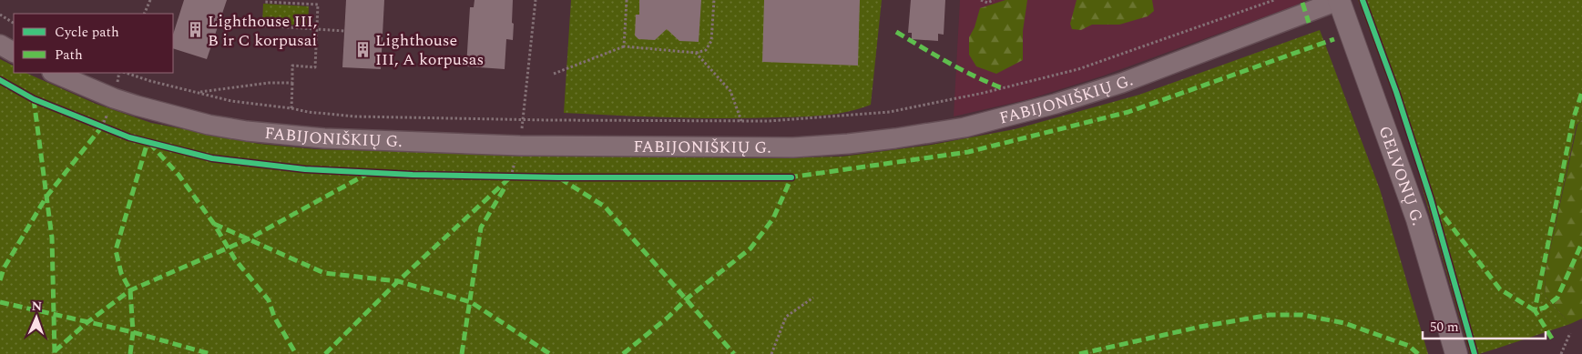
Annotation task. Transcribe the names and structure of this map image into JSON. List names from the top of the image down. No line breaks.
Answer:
{"streets":{"main road":["GELVONŲ G."],"street":["FABIJONIŠKIŲ G."]},"crossings":[["FABIJONIŠKIŲ G.","GELVONŲ G."]],"places":{"building":["Lighthouse III, B ir C korpusai","Lighthouse III, A korpusas"]},"legend":["Cycle path","Path"],"scale_bar":"50 m","north":"top"}
